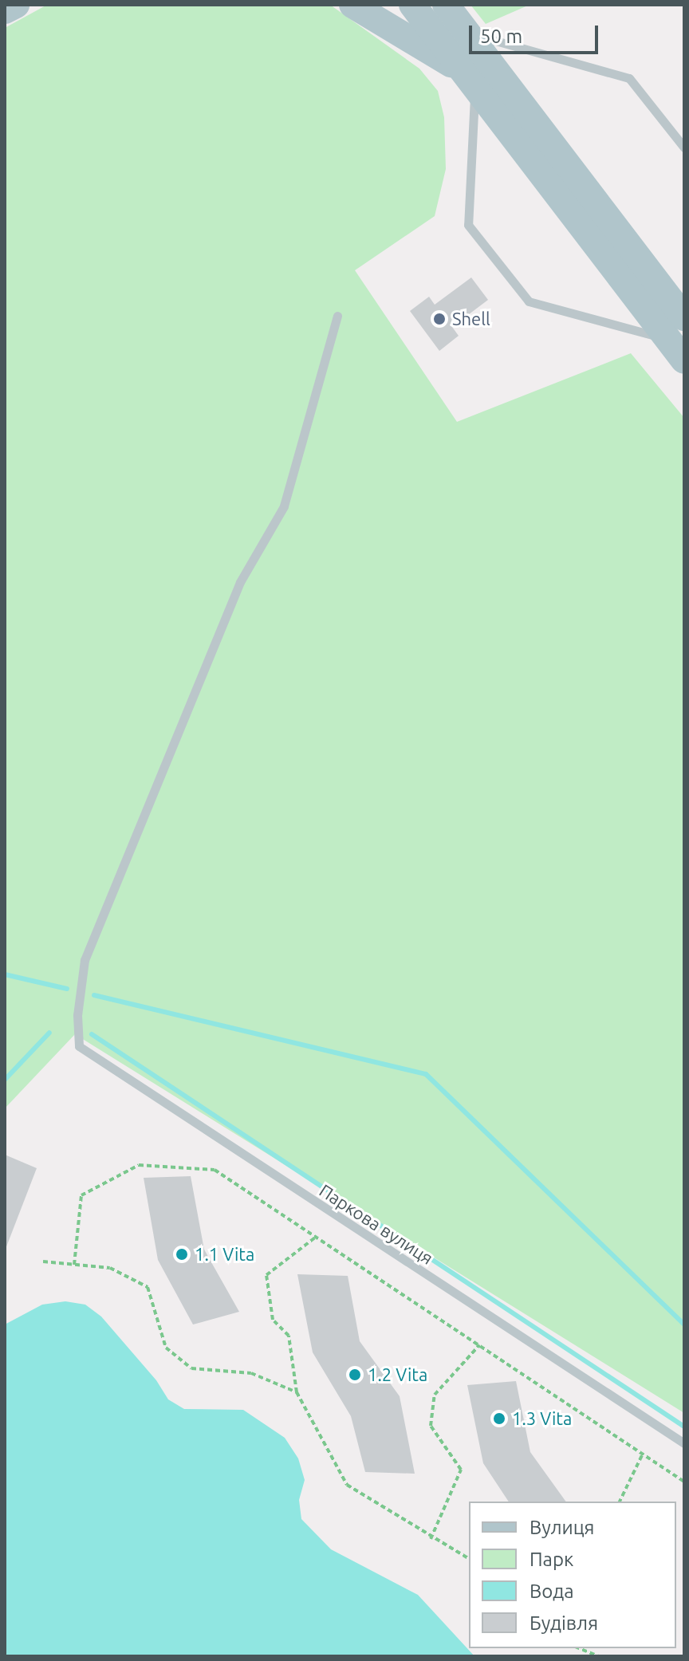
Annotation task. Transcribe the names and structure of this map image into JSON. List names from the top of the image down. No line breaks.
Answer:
{"streets":{"lane":["Паркова вулиця"]},"places":["Shell","1.1 Vita","1.2 Vita","1.3 Vita"],"legend":["Вулиця","Парк","Вода","Будівля"],"scale_bar":"50 m"}
